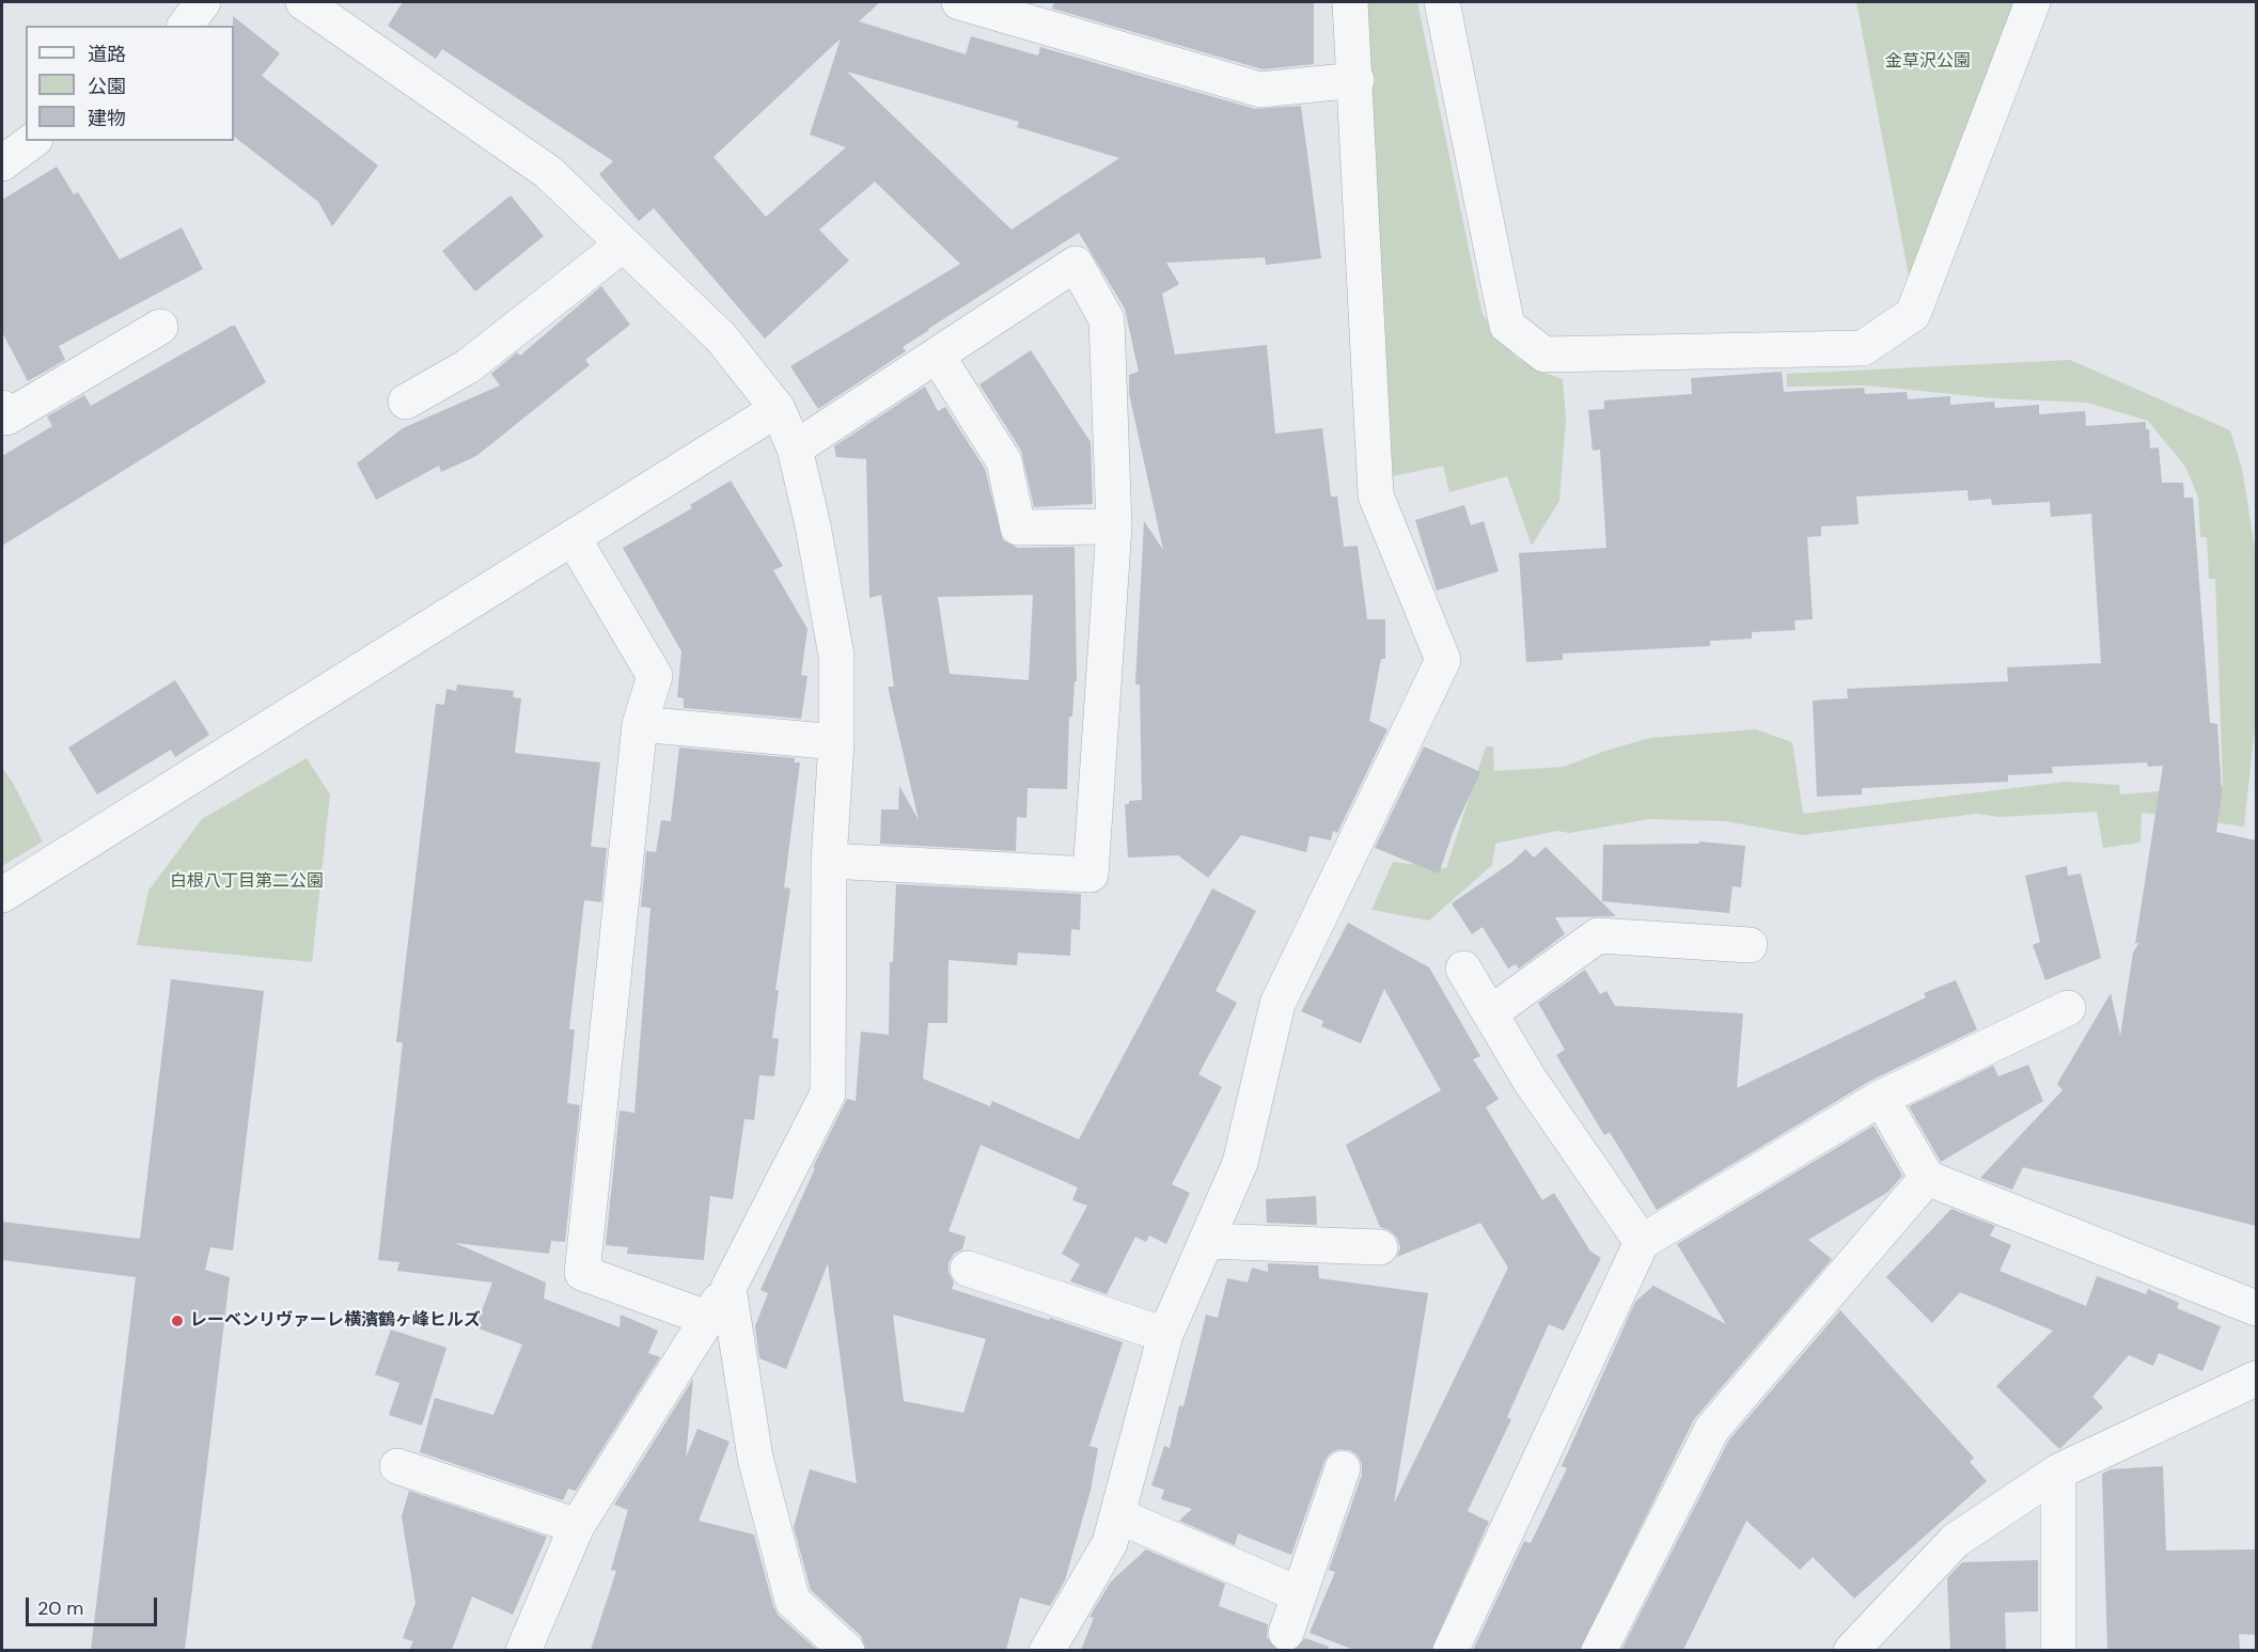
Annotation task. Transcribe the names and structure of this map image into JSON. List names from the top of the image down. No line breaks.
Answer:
{"parks":["金草沢公園","白根八丁目第二公園"],"places":["レーベンリヴァーレ横濱鶴ヶ峰ヒルズ"],"legend":["道路","公園","建物"],"scale_bar":"20 m"}
